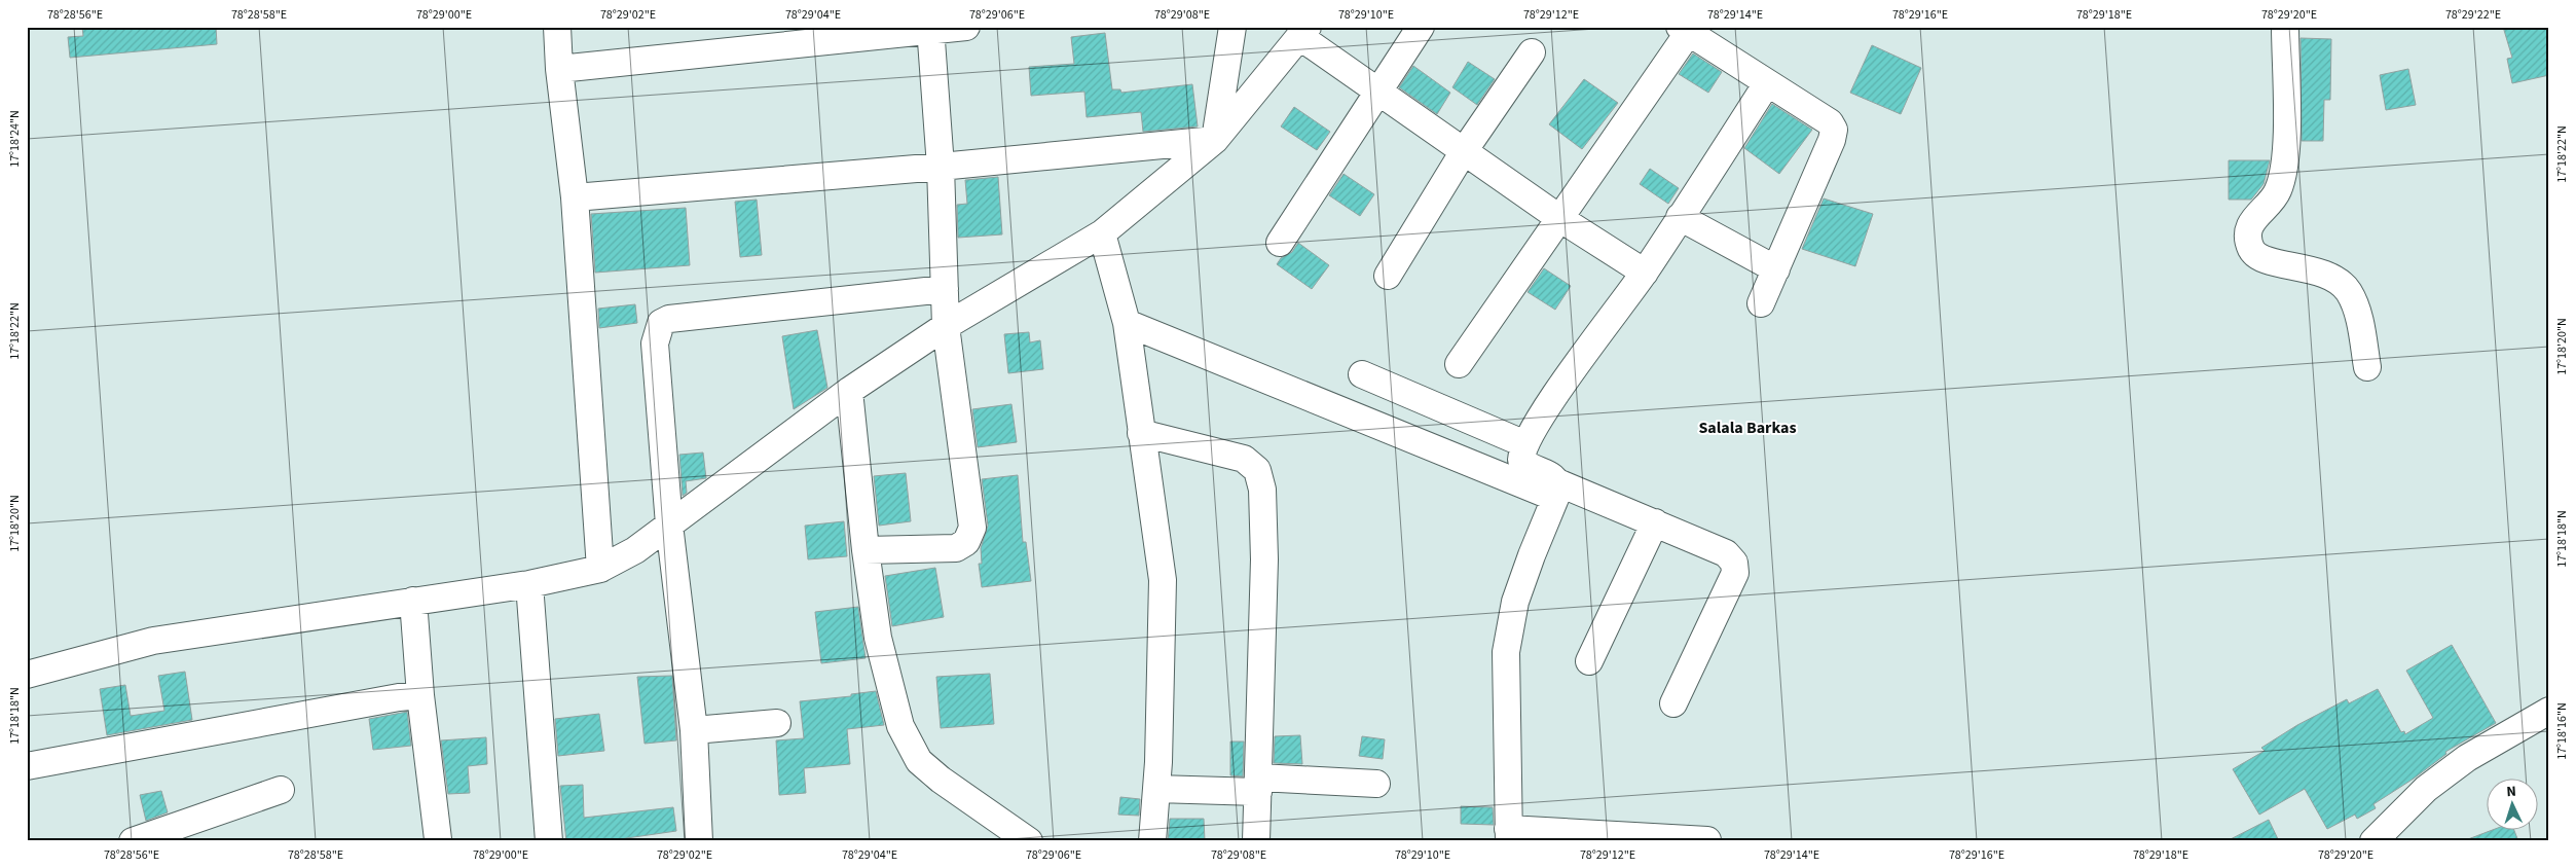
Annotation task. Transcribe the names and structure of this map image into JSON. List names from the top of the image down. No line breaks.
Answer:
{"districts":["Salala Barkas"],"north":"top","coordinates":["78°28'56\"E","78°28'58\"E","78°29'00\"E","78°29'02\"E","78°29'04\"E","78°29'06\"E","78°29'08\"E","78°29'10\"E","78°29'12\"E","78°29'14\"E","78°29'16\"E","78°29'18\"E","78°29'20\"E","78°29'22\"E","17°18'24\"N","17°18'22\"N","17°18'20\"N","17°18'18\"N","17°18'16\"N"]}
